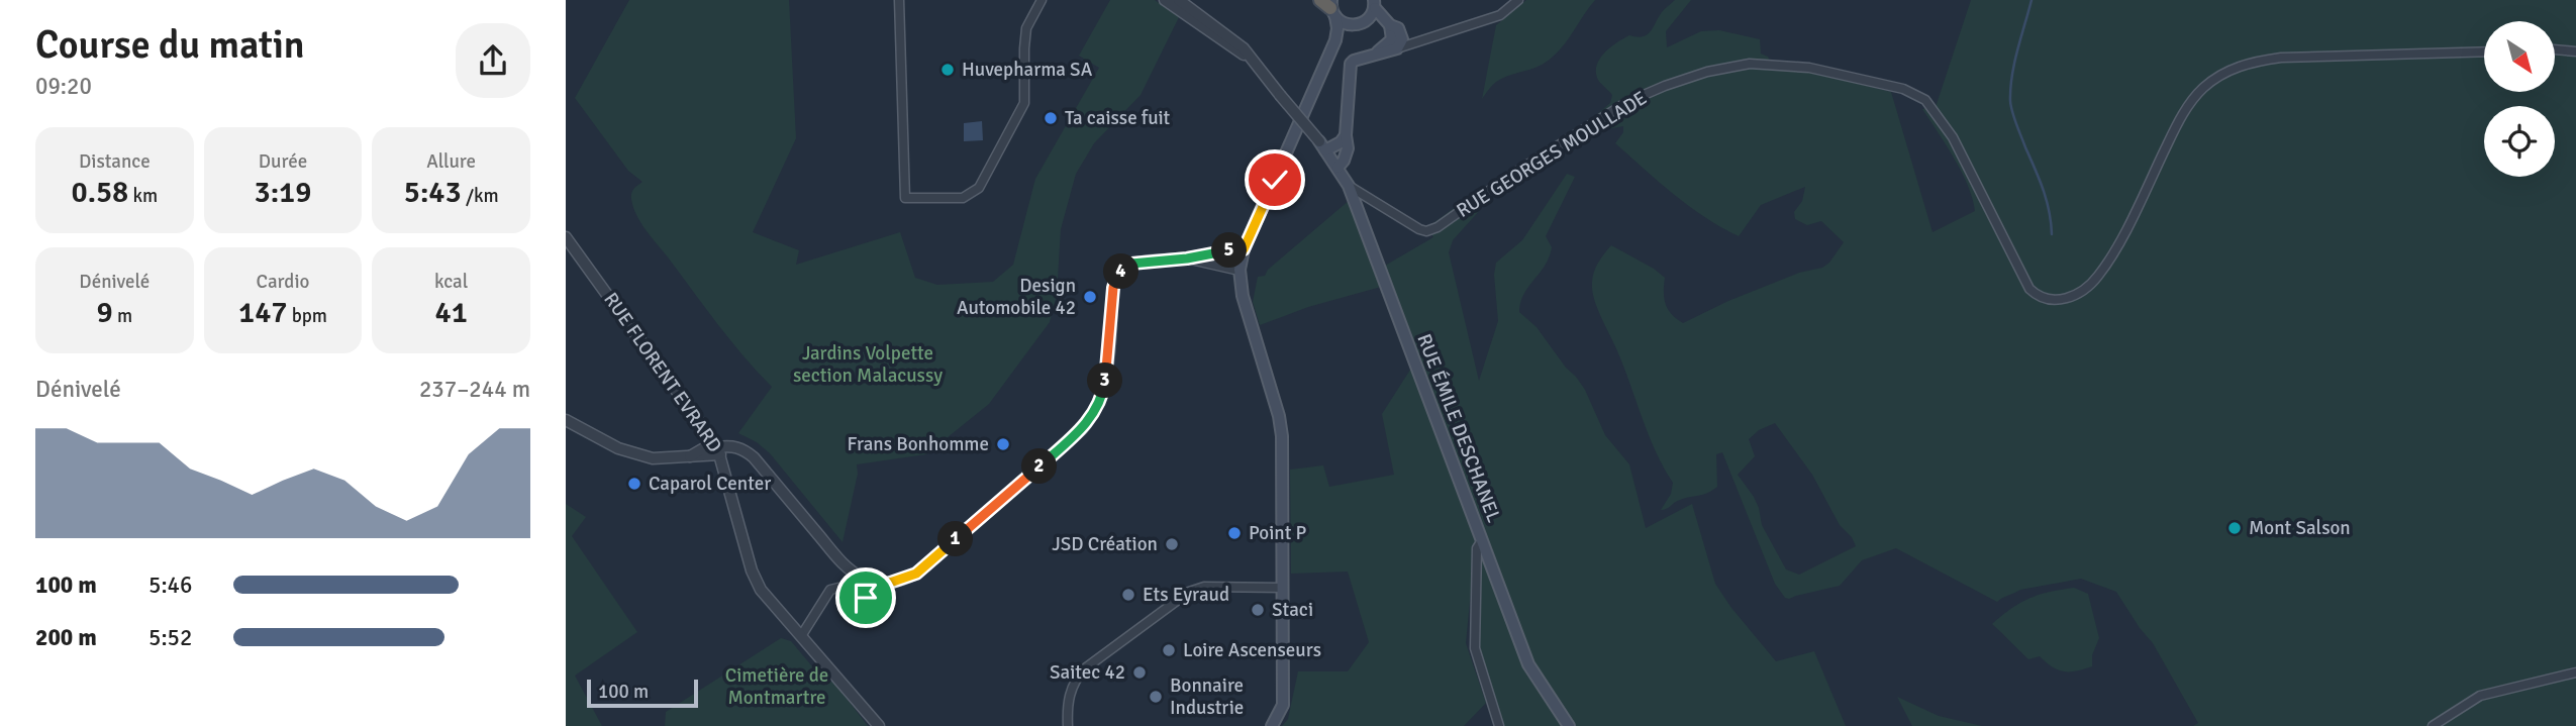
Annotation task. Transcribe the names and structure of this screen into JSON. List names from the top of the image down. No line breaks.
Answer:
{"streets":{"main road":["RUE ÉMILE DESCHANEL"],"street":["RUE GEORGES MOULLADE","RUE FLORENT EVRARD"]},"crossings":[["RUE GEORGES MOULLADE","RUE ÉMILE DESCHANEL"]],"parks":["Jardins Volpette section Malacussy","Cimetière de Montmartre"],"places":["Huvepharma SA","Ta caisse fuit","Design Automobile 42","Frans Bonhomme","Caparol Center","Mont Salson","Point P","JSD Création","Ets Eyraud","Staci","Loire Ascenseurs","Saitec 42","Bonnaire Industrie"],"scale_bar":"100 m","north":"bottom right","page":{"heading":["Course du matin","09:20"],"stats":[["Distance","0.58 km"],["Durée","3:19"],["Allure","5:43 /km"],["Dénivelé","9 m"],["Cardio","147 bpm"],["kcal","41"]],"pins":["5","4","3","2","1"],"chart":["Dénivelé","237–244 m"],"list":[{"name":"100 m","note":"5:46"},{"name":"200 m","note":"5:52"}],"scale":"100 m"}}
